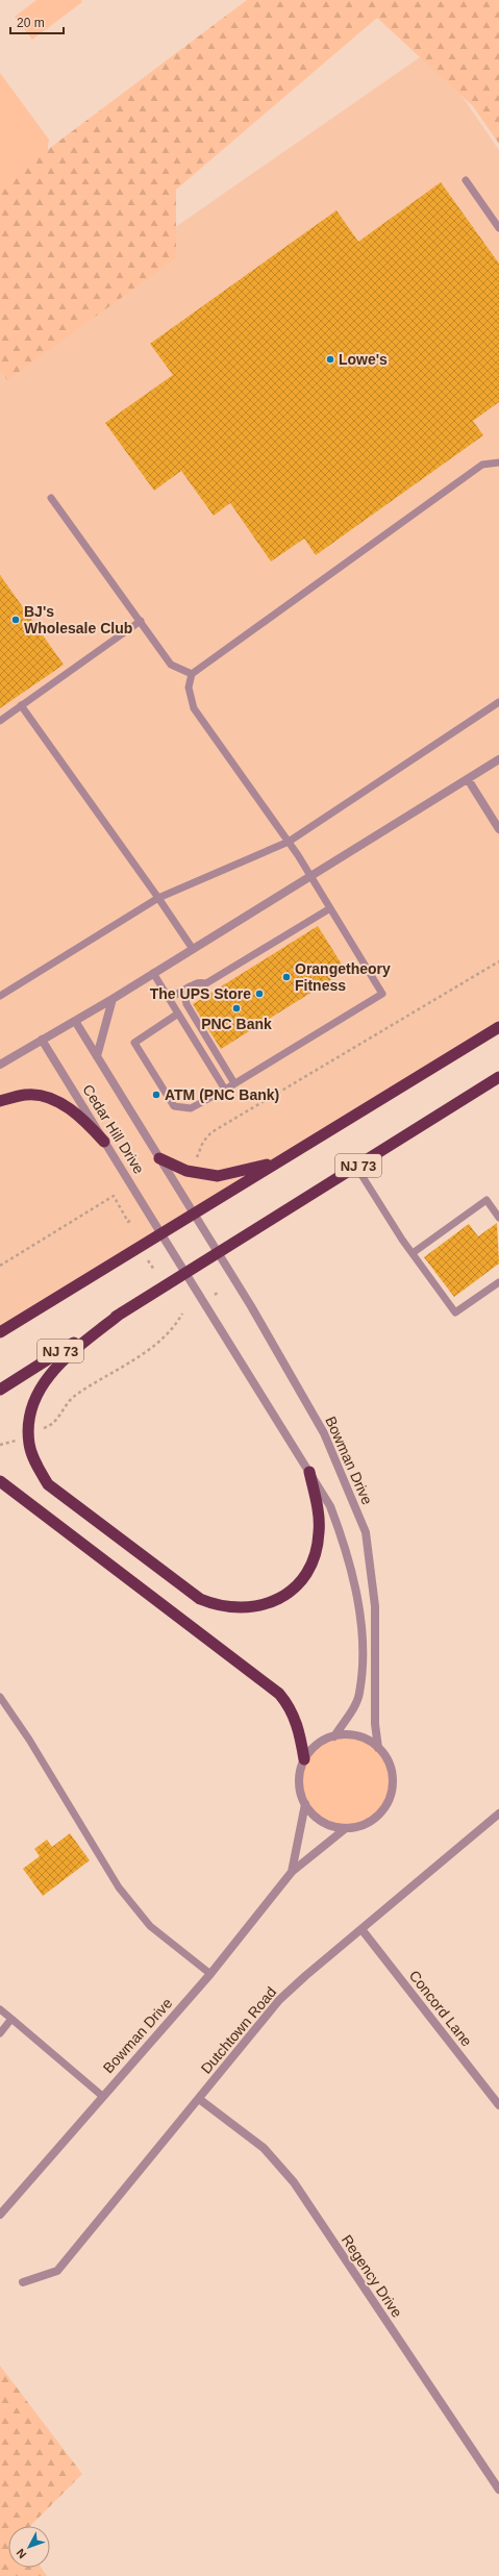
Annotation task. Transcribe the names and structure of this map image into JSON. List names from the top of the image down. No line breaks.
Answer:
{"streets":{"highway":["NJ 73"],"street":["Cedar Hill Drive","Bowman Drive","Concord Lane","Dutchtown Road","Regency Drive"]},"crossings":[["Cedar Hill Drive","Bowman Drive"],["NJ 73","Bowman Drive"],["Concord Lane","Dutchtown Road"],["Dutchtown Road","Regency Drive"]],"places":["Lowe's","BJ's Wholesale Club","Orangetheory Fitness","The UPS Store","PNC Bank","ATM (PNC Bank)"],"scale_bar":"20 m","north":"bottom left"}
